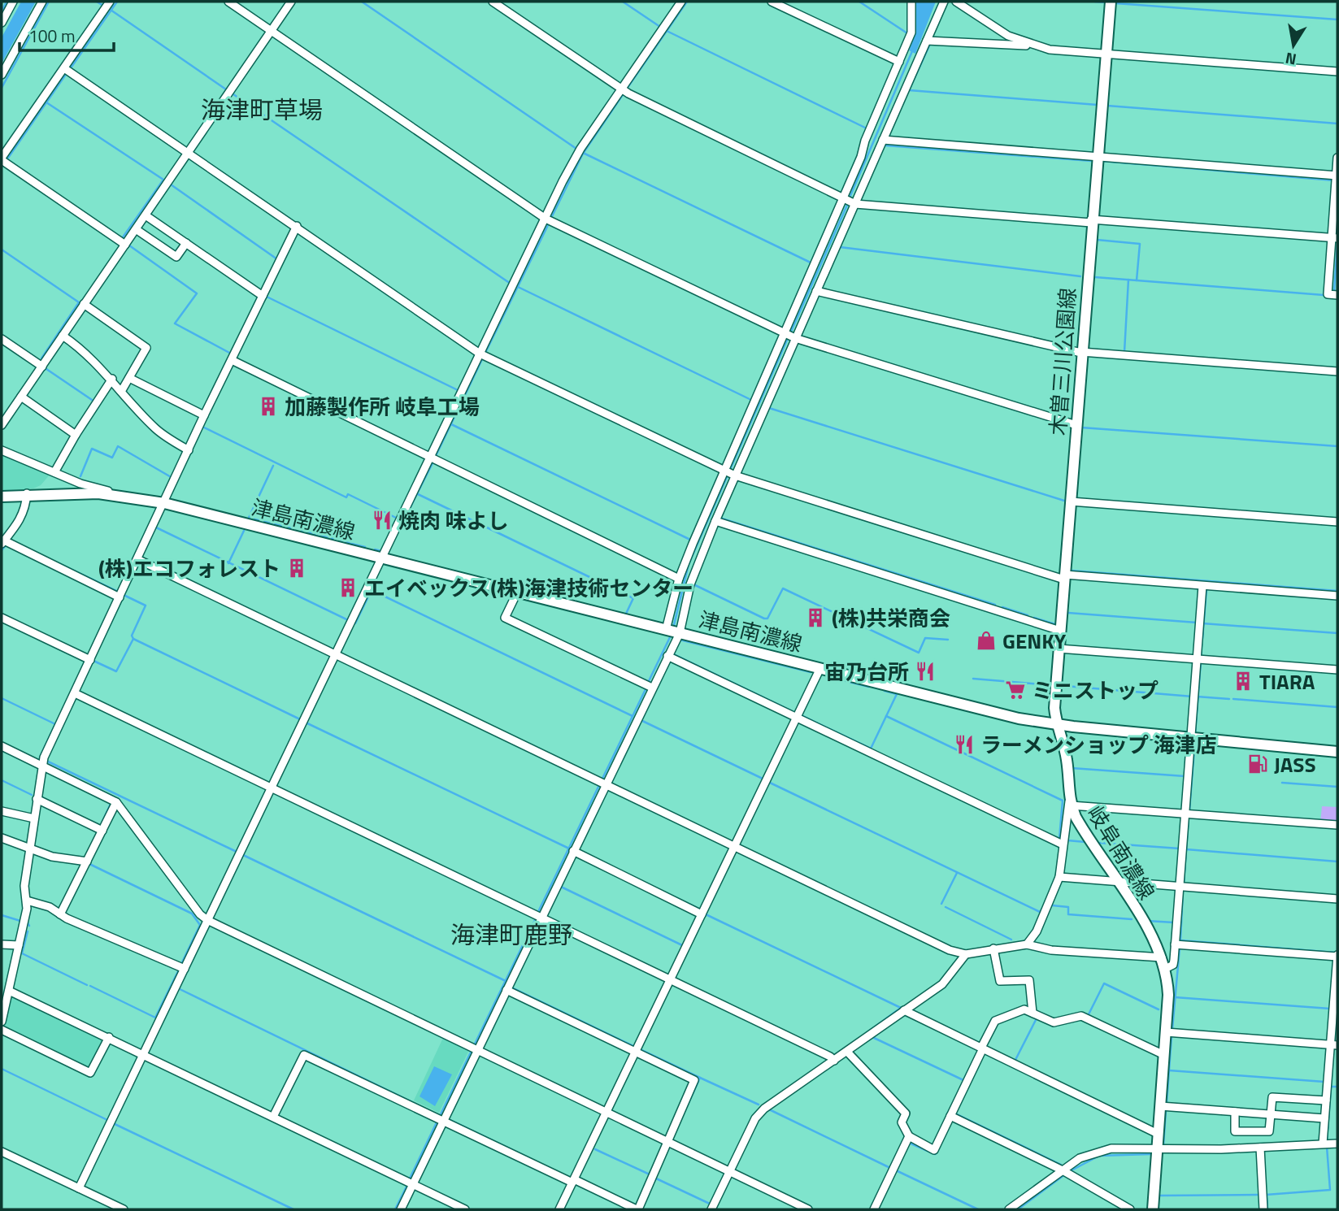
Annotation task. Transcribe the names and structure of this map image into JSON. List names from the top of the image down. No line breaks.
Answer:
{"streets":{"main road":["木曽三川公園線","津島南濃線","岐阜南濃線"]},"crossings":[["木曽三川公園線","津島南濃線"],["木曽三川公園線","岐阜南濃線"],["津島南濃線","岐阜南濃線"]],"districts":["海津町草場","海津町鹿野"],"places":{"building":["加藤製作所 岐阜工場","(株)エコフォレスト","エイベックス(株)海津技術センター","(株)共栄商会","TIARA"],"restaurant":["焼肉 味よし","宙乃台所","ラーメンショップ 海津店"],"shop":["GENKY"],"supermarket":["ミニストップ"],"fuel station":["JASS"]},"scale_bar":"100 m","north":"bottom"}
